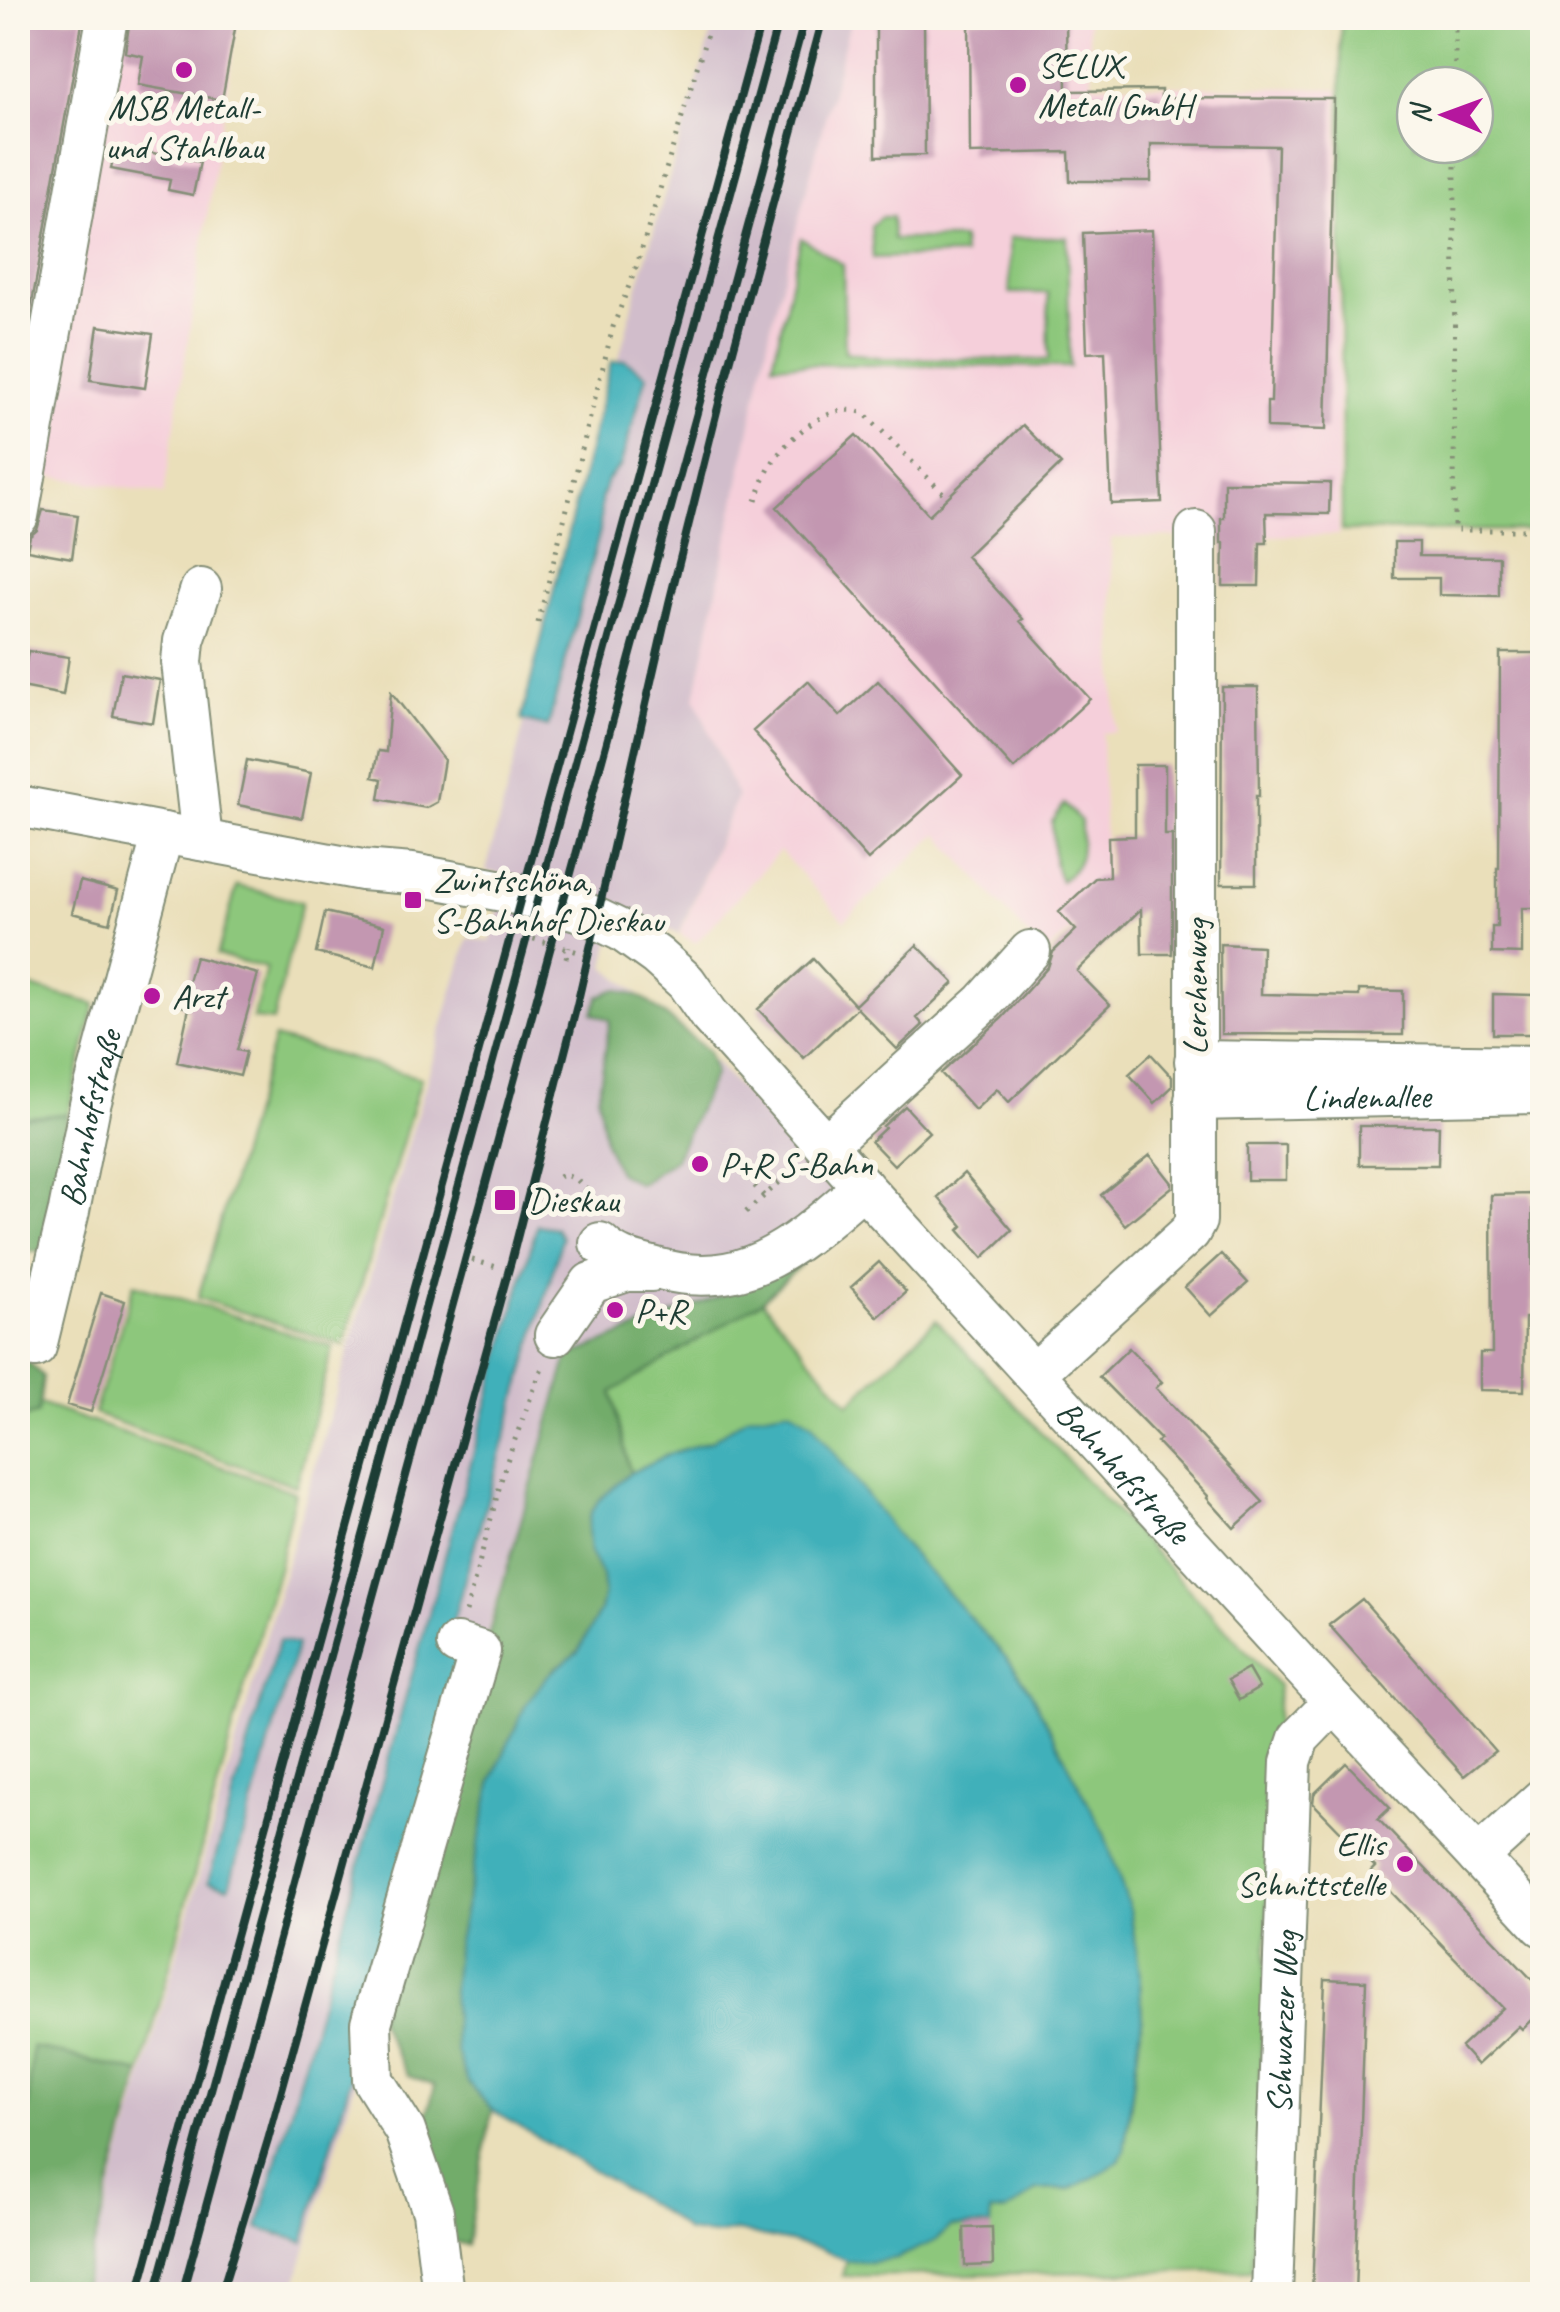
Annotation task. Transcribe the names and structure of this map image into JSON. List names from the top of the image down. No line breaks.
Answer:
{"streets":{"street":["Lerchenweg","Lindenallee","Bahnhofstraße","Schwarzer Weg"]},"crossings":[["Lerchenweg","Lindenallee"],["Lerchenweg","Bahnhofstraße"],["Bahnhofstraße","Schwarzer Weg"]],"places":{"other":["MSB Metall- und Stahlbau","SELUX Metall GmbH","Arzt","P+R S-Bahn","P+R","Ellis Schnittstelle"],"transit":["Zwintschöna, S-Bahnhof Dieskau","Dieskau"]},"north":"left"}
